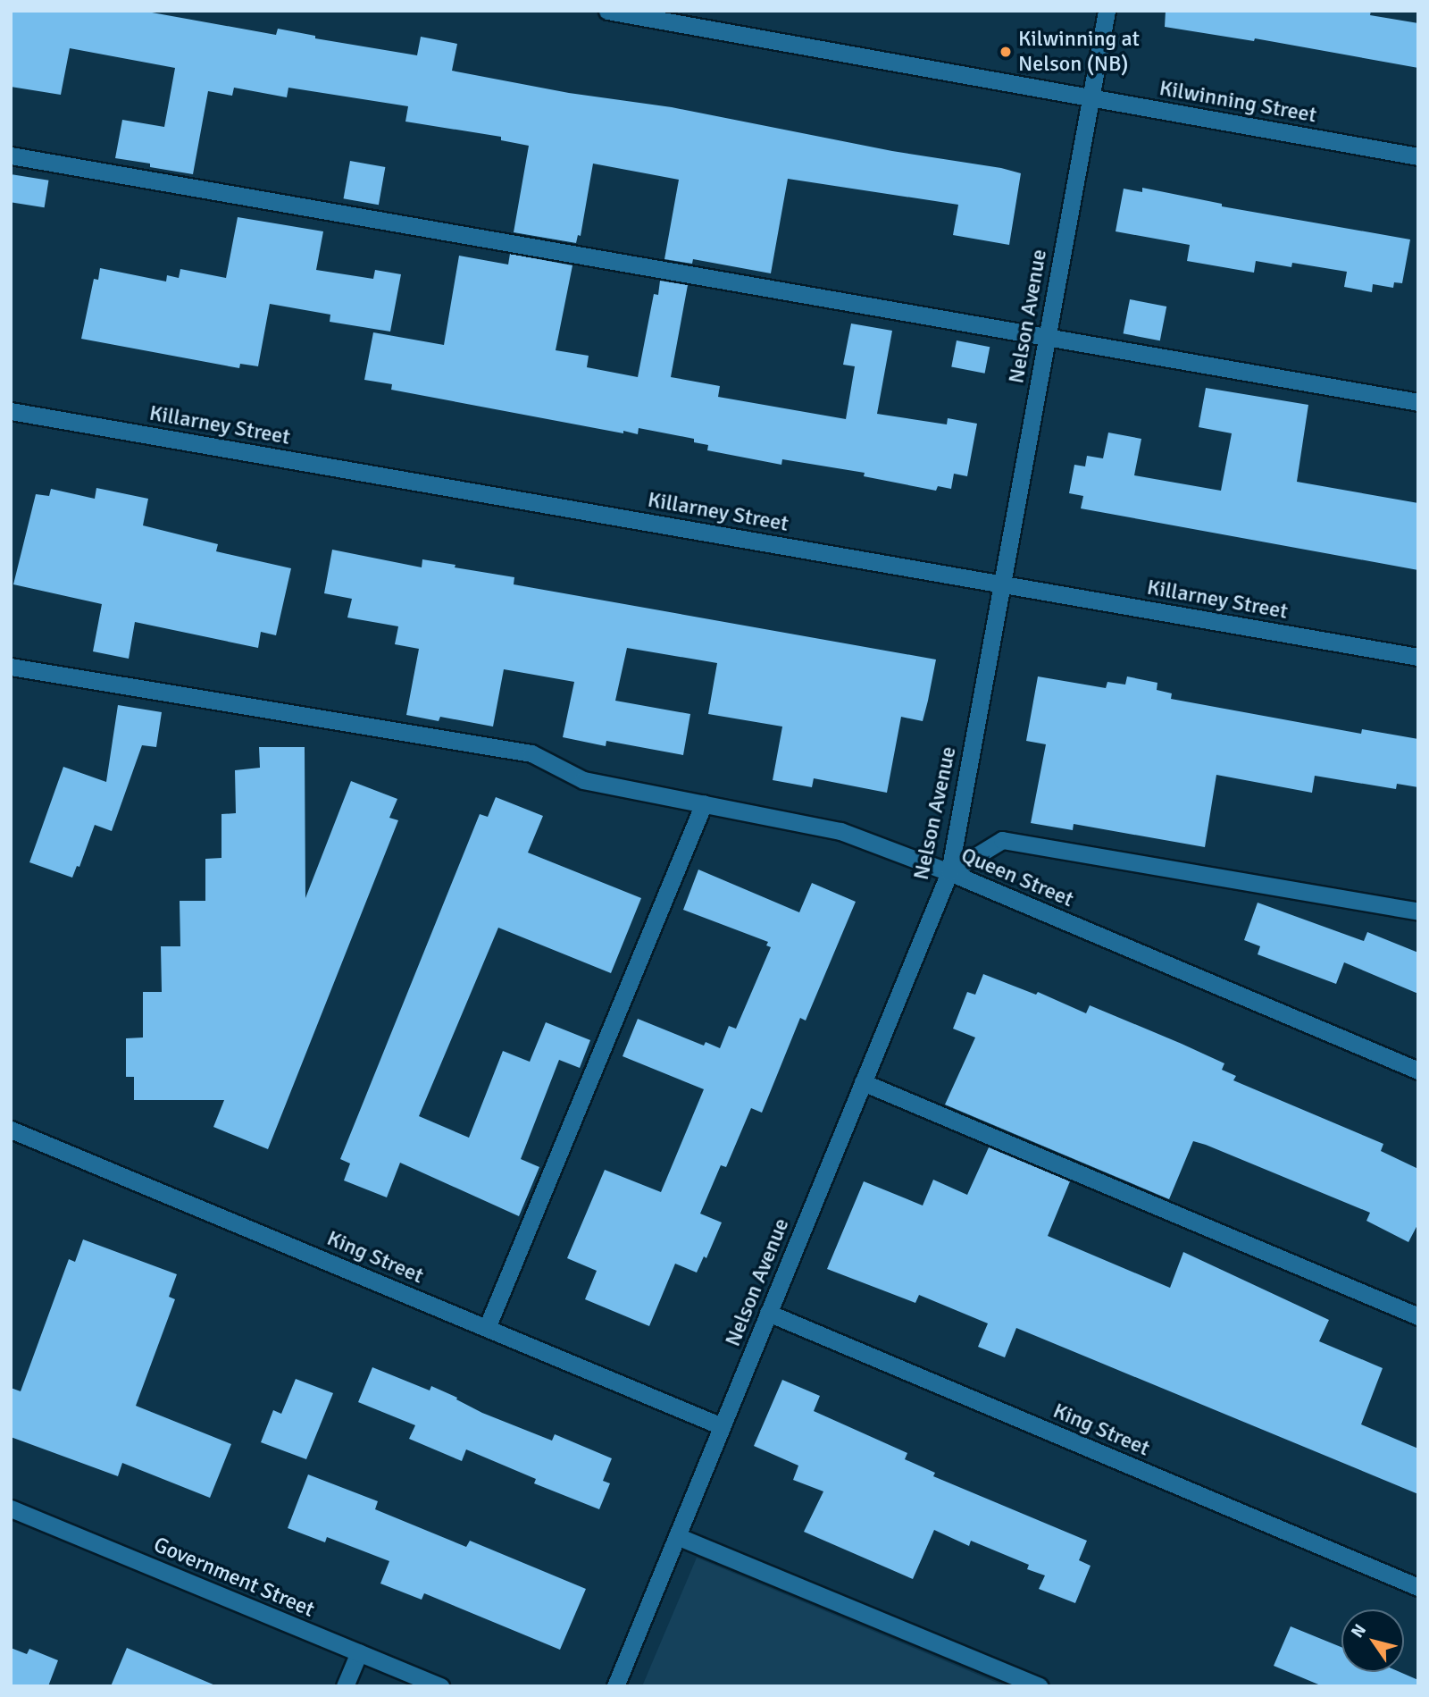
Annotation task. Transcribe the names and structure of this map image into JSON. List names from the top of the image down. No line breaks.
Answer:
{"streets":{"street":["Kilwinning Street","Nelson Avenue","Killarney Street","Queen Street","King Street","Government Street"]},"crossings":[["Kilwinning Street","Nelson Avenue"],["Nelson Avenue","Killarney Street"],["Nelson Avenue","Queen Street"],["Nelson Avenue","King Street"]],"places":["Kilwinning at Nelson (NB)"],"north":"top left"}
